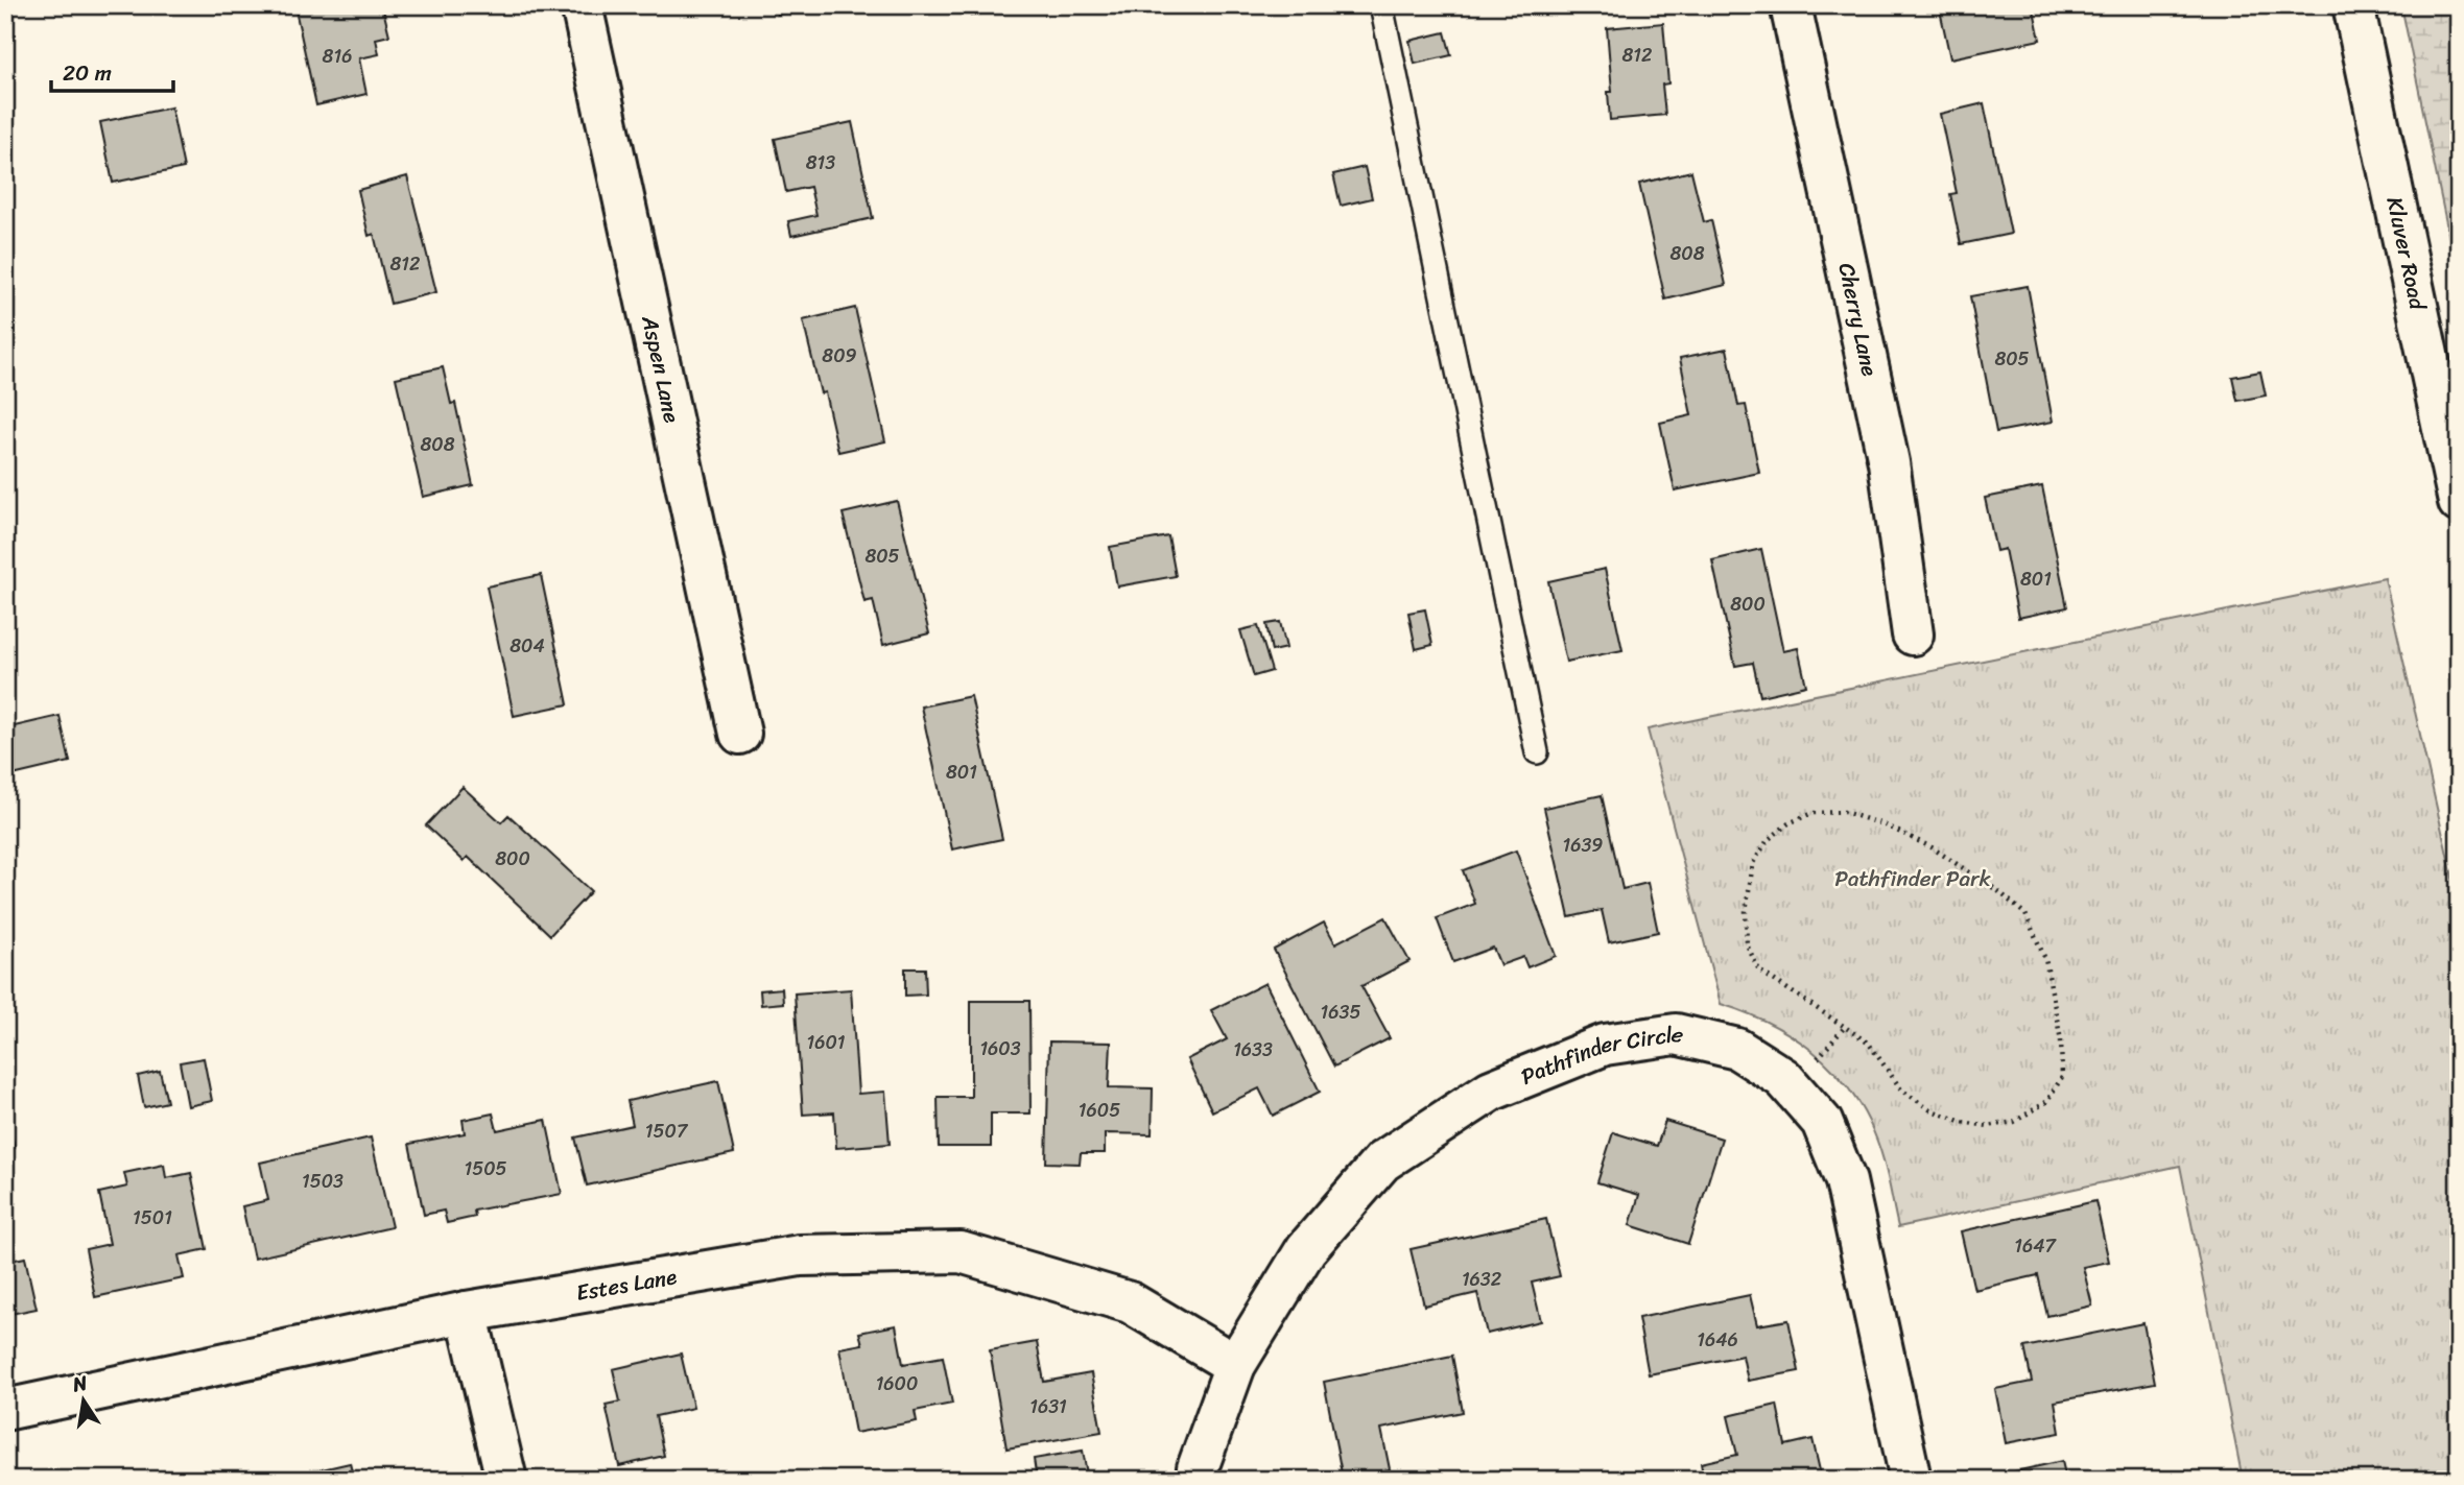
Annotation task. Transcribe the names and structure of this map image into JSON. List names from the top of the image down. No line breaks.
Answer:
{"streets":{"street":["Kluver Road","Cherry Lane","Aspen Lane","Pathfinder Circle","Estes Lane"]},"crossings":[["Pathfinder Circle","Estes Lane"]],"parks":["Pathfinder Park"],"house_numbers":["812","816","813","808","812","809","805","808","805","801","800","804","801","1639","800","1635","1601","1603","1633","1605","1507","1505","1503","1501","1647","1632","1646","1600","1631"],"scale_bar":"20 m","north":"top"}
